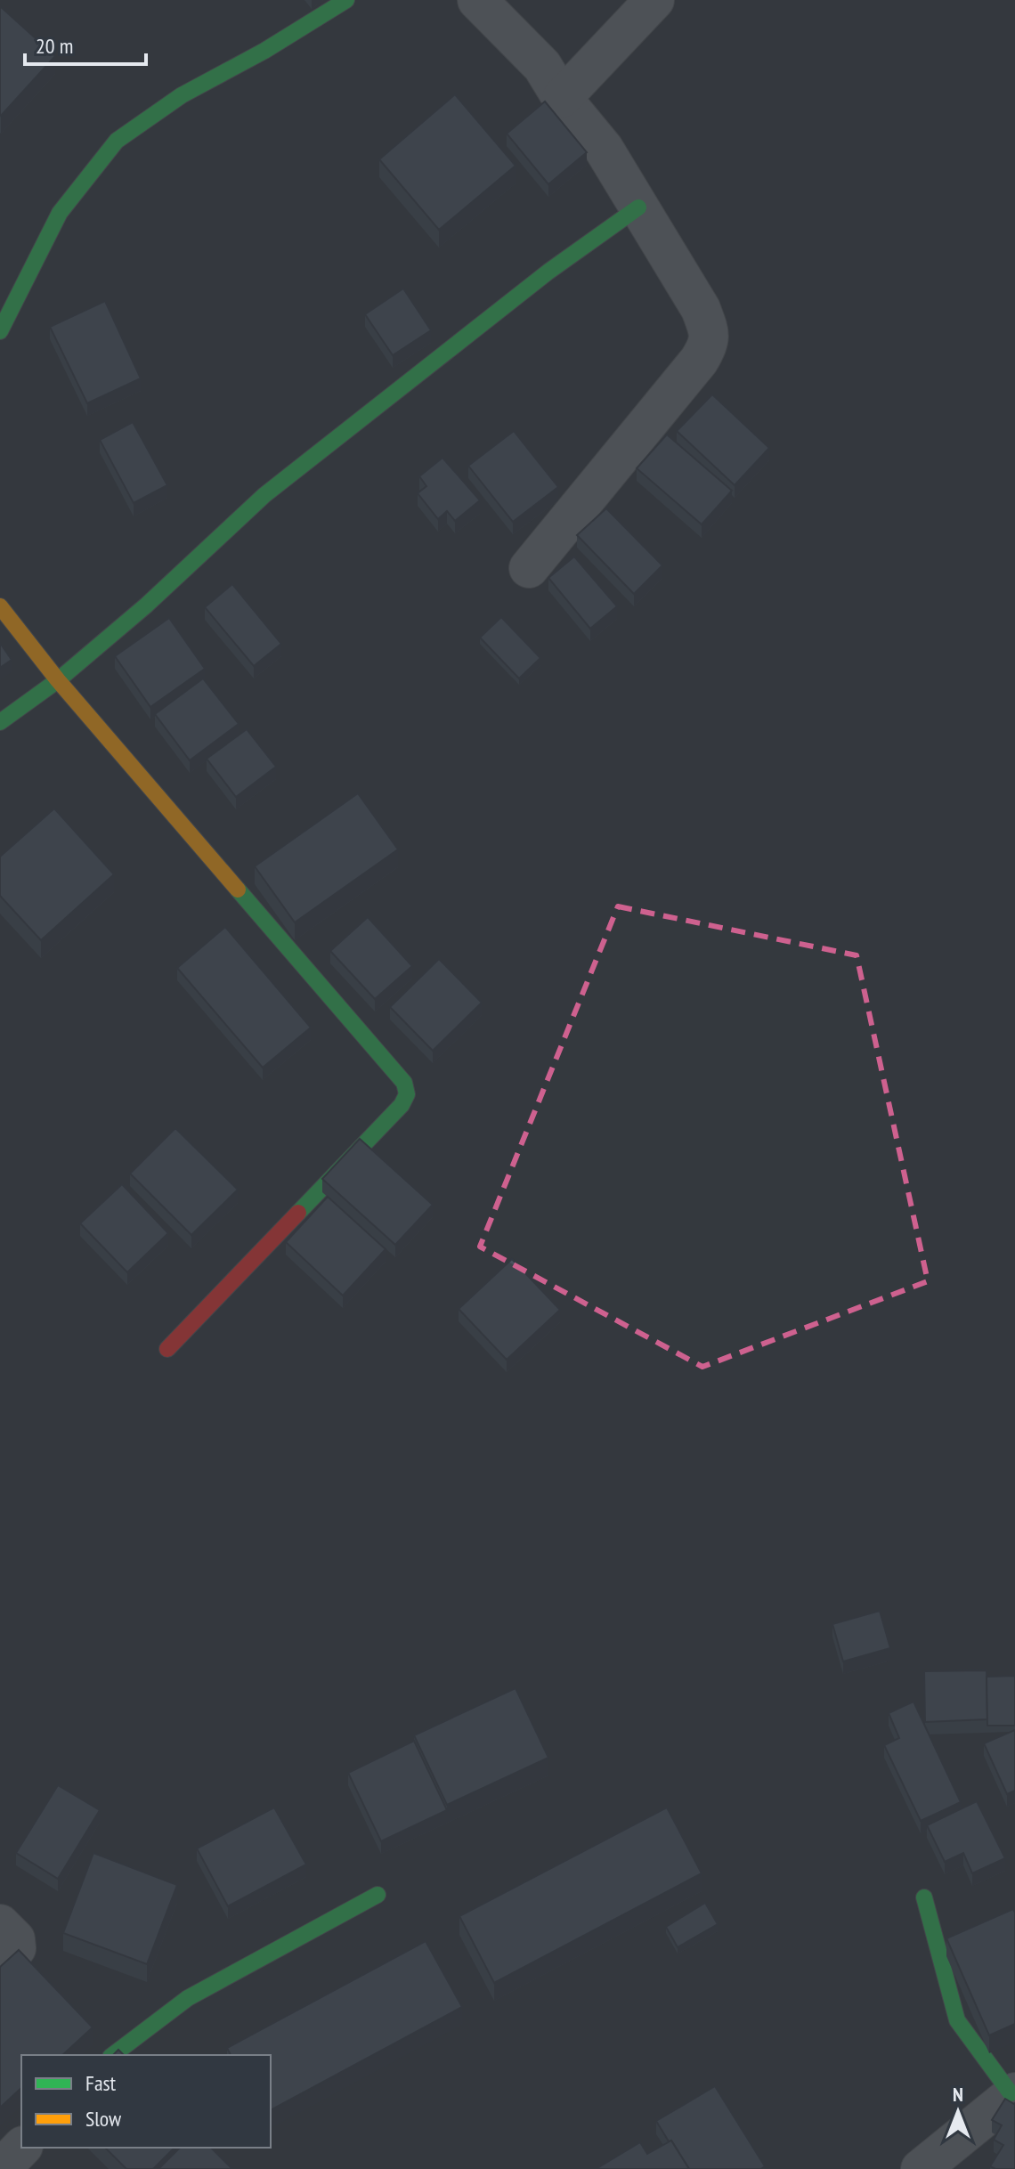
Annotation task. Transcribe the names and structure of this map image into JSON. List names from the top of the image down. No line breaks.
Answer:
{"legend":["Fast","Slow"],"scale_bar":"20 m","north":"top"}
